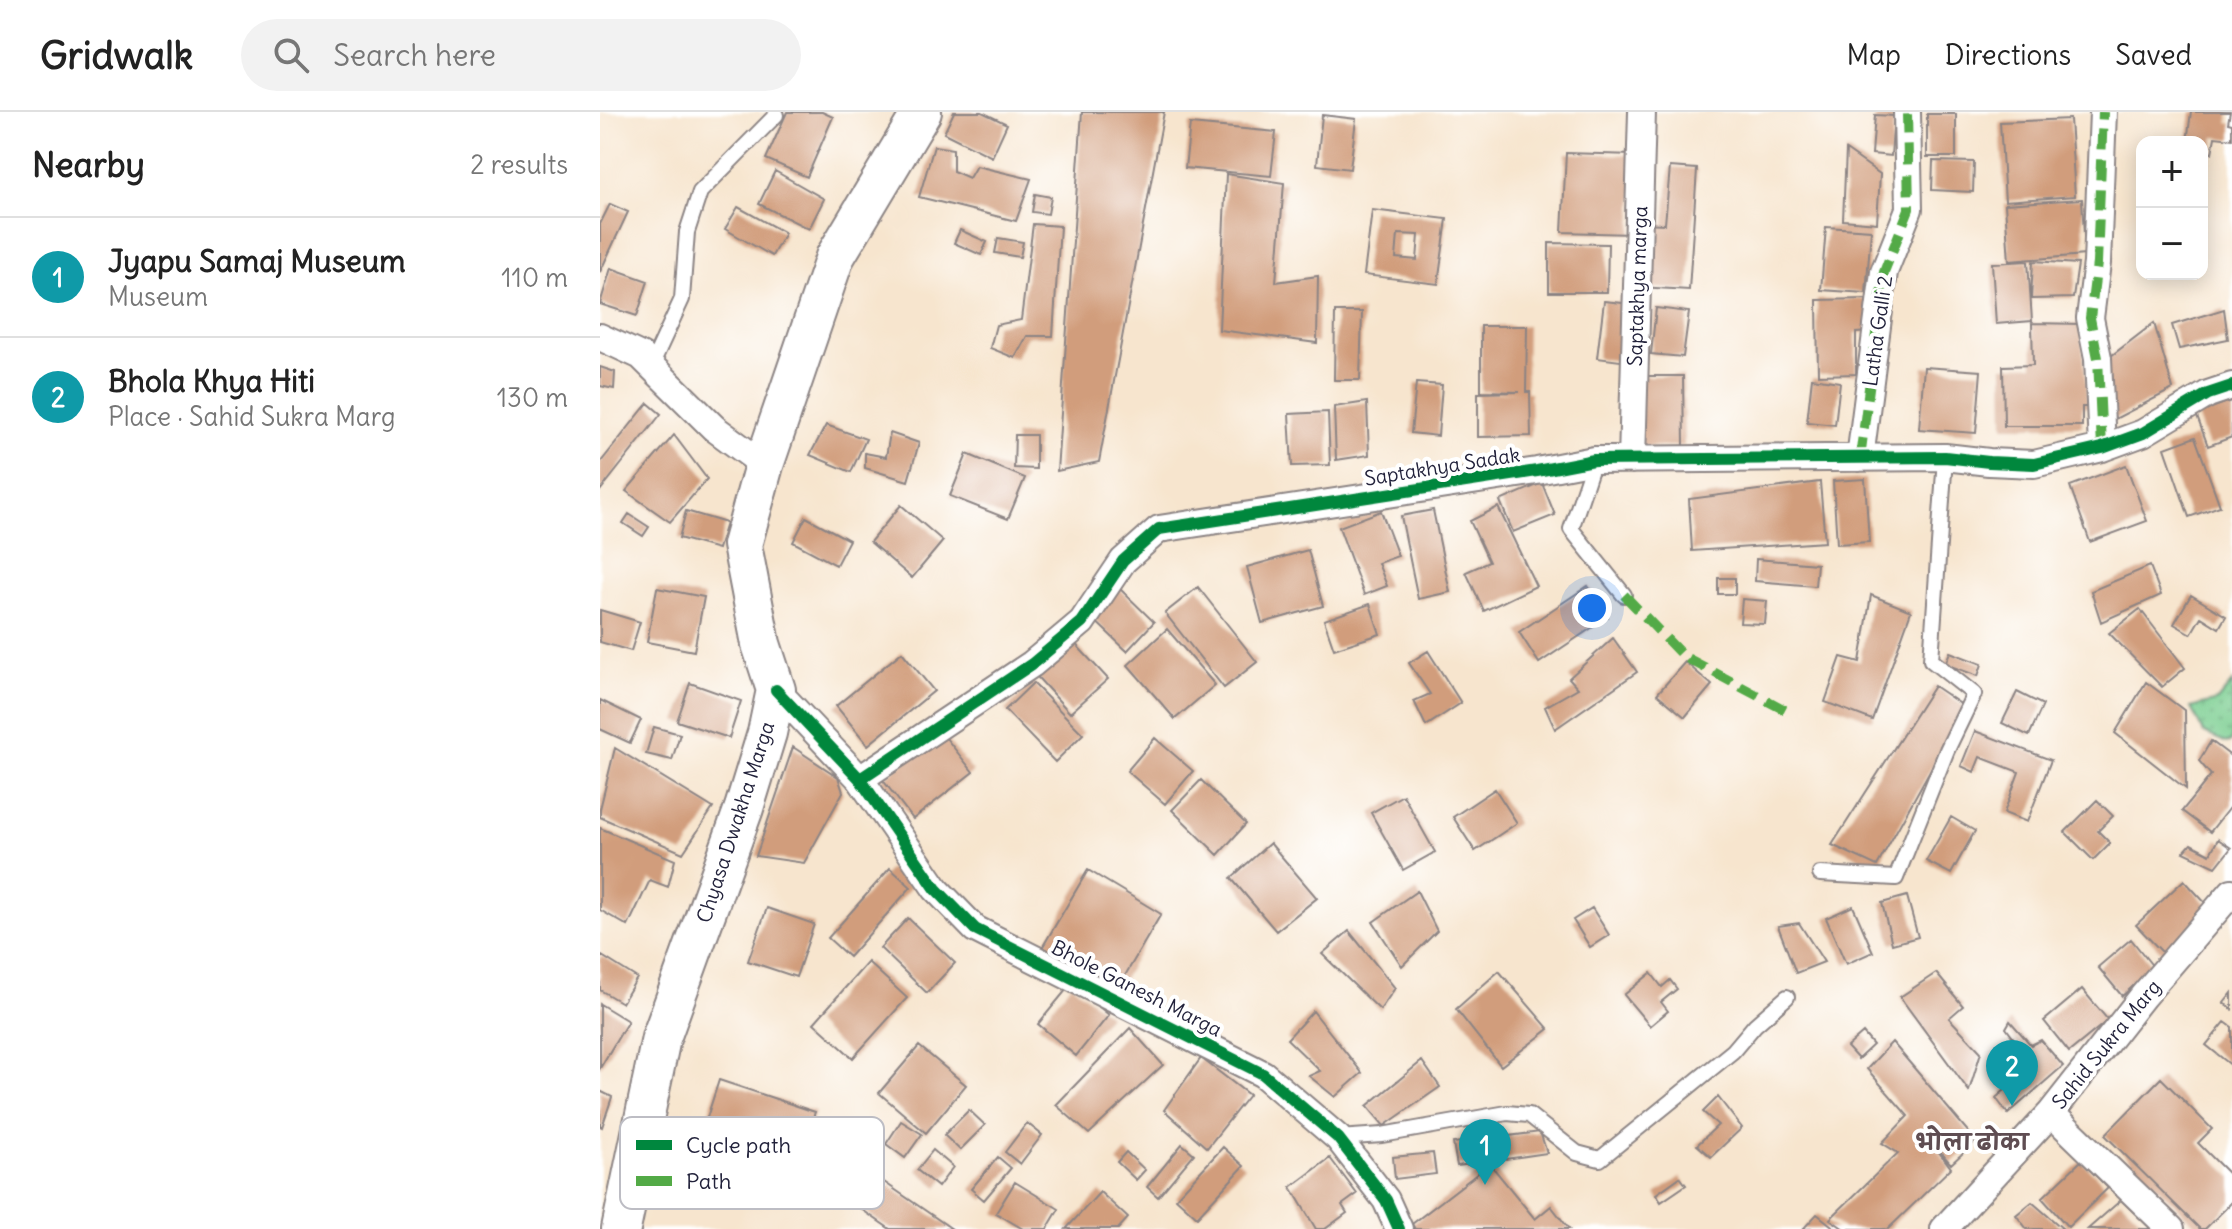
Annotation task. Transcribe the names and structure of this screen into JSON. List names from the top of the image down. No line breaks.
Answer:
{"streets":{"main road":["Chyasa Dwakha Marga"],"street":["Saptakhya marga","Latha Galli 2","Saptakhya Sadak","Bhole Ganesh Marga","Sahid Sukra Marg"]},"crossings":[["Saptakhya marga","Saptakhya Sadak"],["Latha Galli 2","Saptakhya Sadak"],["Saptakhya Sadak","Bhole Ganesh Marga"]],"districts":["भोला ढोका"],"legend":["Cycle path","Path"],"page":{"header":"Gridwalk","search":"Search here","nav":["Map","Directions","Saved"],"heading":["Nearby","2 results"],"map_buttons":["+","−"],"list":[{"mark":"1","name":"Jyapu Samaj Museum","note":"Museum","value":"110 m"},{"mark":"2","name":"Bhola Khya Hiti","note":"Place · Sahid Sukra Marg","value":"130 m"}],"pins":["2","1"]}}
